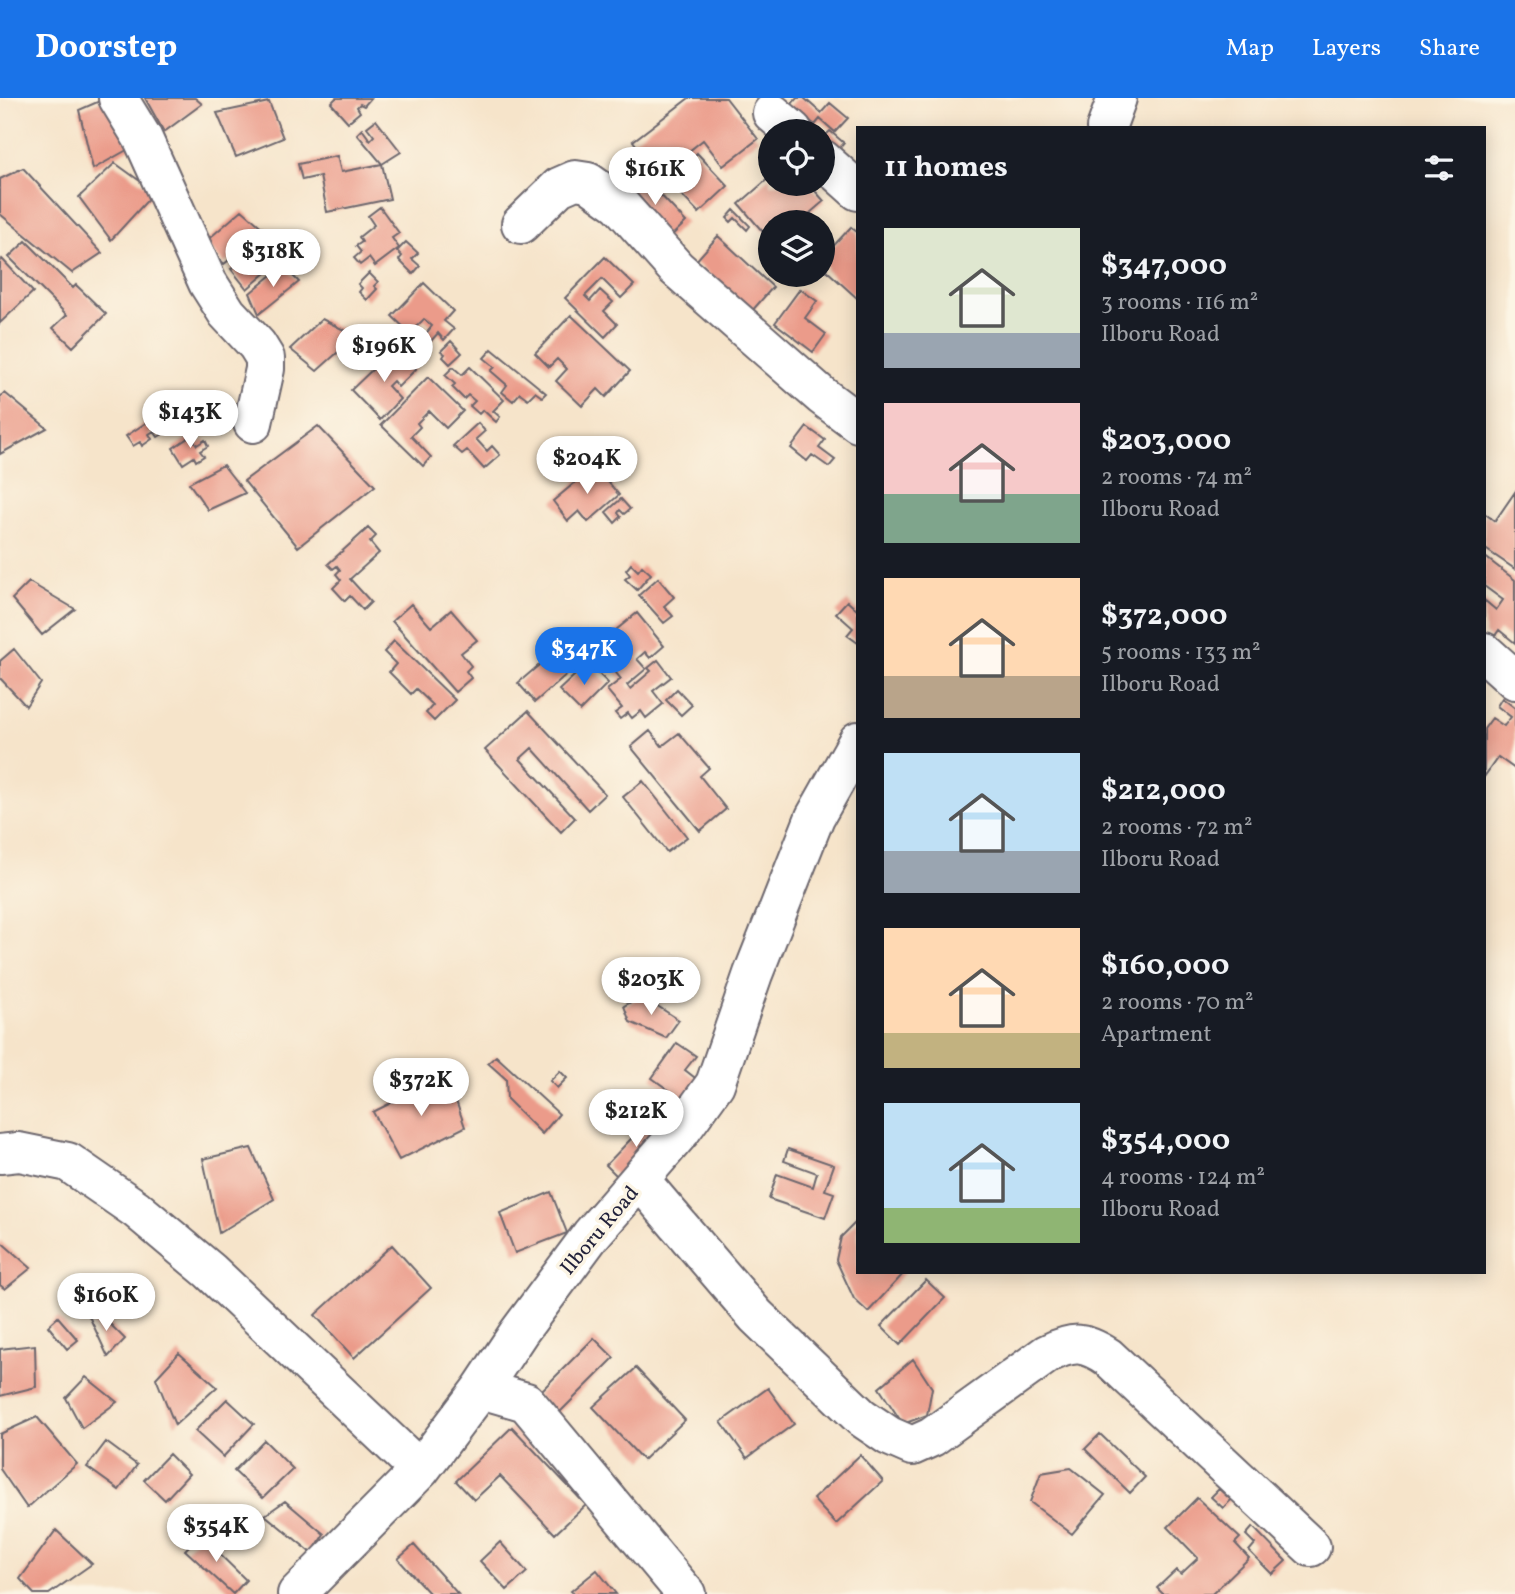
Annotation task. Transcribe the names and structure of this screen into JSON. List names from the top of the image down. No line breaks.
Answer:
{"streets":{"street":["Ilboru Road"]},"page":{"header":"Doorstep","nav":["Map","Layers","Share"],"heading":"11 homes","price":["$161K","$318K","$196K","$143K","$204K","$347K","$203K","$372K","$212K","$160K","$354K"],"list":[{"name":"$347,000","note":"3 rooms · 116 m² · Ilboru Road"},{"name":"$203,000","note":"2 rooms · 74 m² · Ilboru Road"},{"name":"$372,000","note":"5 rooms · 133 m² · Ilboru Road"},{"name":"$212,000","note":"2 rooms · 72 m² · Ilboru Road"},{"name":"$160,000","note":"2 rooms · 70 m² · Apartment"},{"name":"$354,000","note":"4 rooms · 124 m² · Ilboru Road"}]}}
